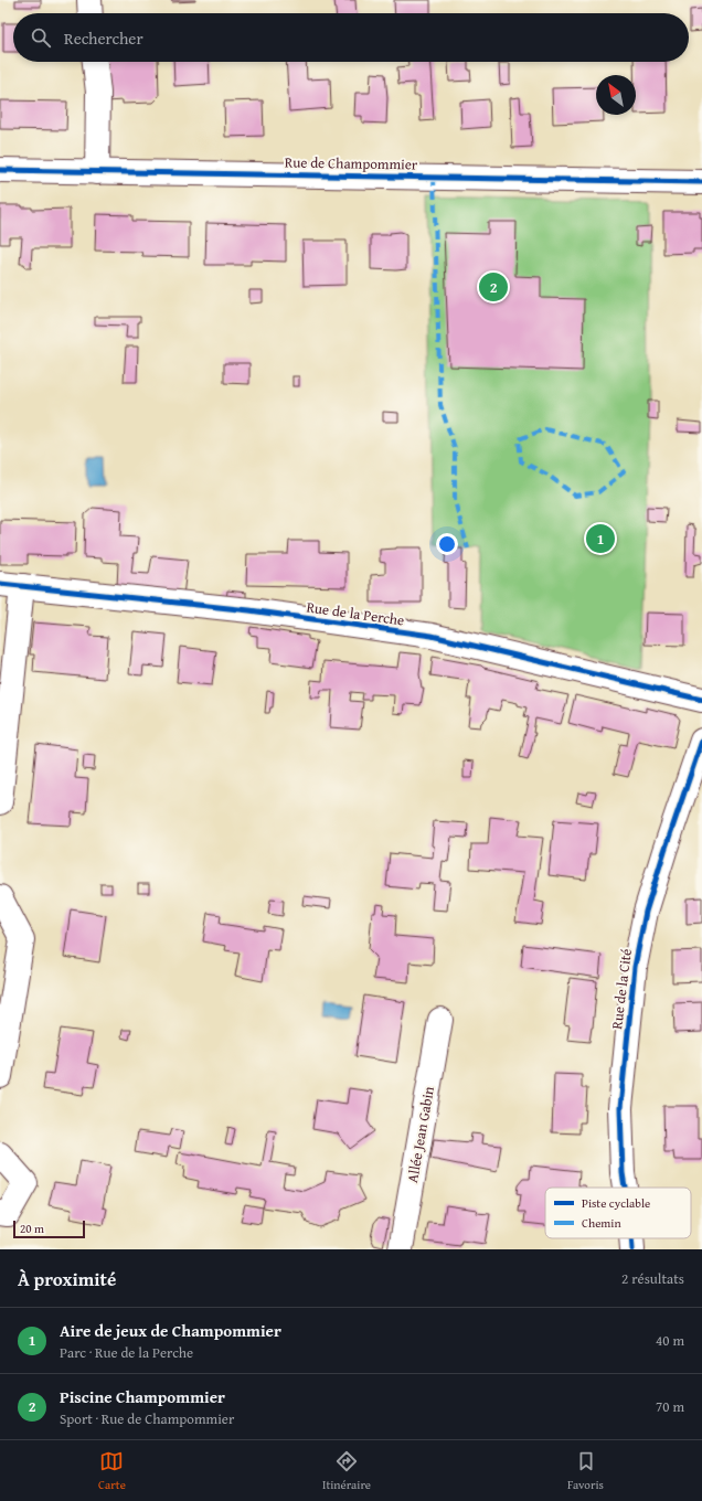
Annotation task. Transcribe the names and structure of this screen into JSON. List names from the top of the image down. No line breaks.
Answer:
{"streets":{"street":["Rue de Champommier","Rue de la Perche","Rue de la Cité","Allée Jean Gabin"]},"legend":["Piste cyclable","Chemin"],"scale_bar":"20 m","north":"top left","page":{"search":"Rechercher","pins":["2","1"],"scale":"20 m","heading":["À proximité","2 résultats"],"list":[{"mark":"1","name":"Aire de jeux de Champommier","note":"Parc · Rue de la Perche","value":"40 m"},{"mark":"2","name":"Piscine Champommier","note":"Sport · Rue de Champommier","value":"70 m"}],"nav":["Carte","Itinéraire","Favoris"]}}
